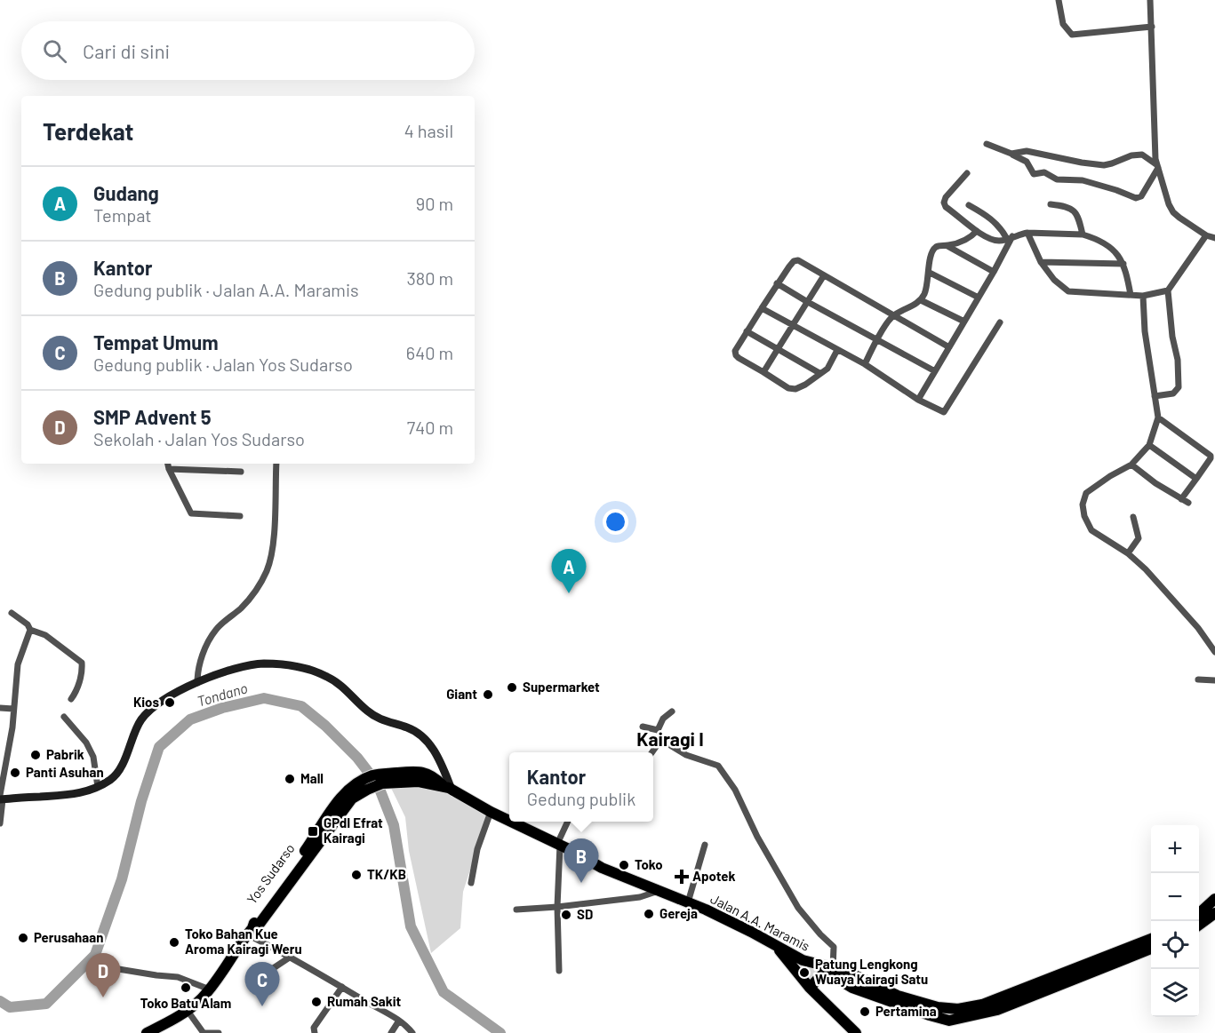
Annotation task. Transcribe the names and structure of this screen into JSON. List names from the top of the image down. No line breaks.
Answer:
{"streets":{"highway":["Yos Sudarso","Jalan A.A. Maramis"]},"crossings":[["Yos Sudarso","Jalan A.A. Maramis"]],"districts":["Kairagi I"],"water":["Tondano"],"places":{"other":["Supermarket","Giant","Kios","Pabrik","Panti Asuhan","Mall","Toko","TK/KB","Gereja","SD","Perusahaan","Toko Bahan Kue Aroma Kairagi Weru","Patung Lengkong Wuaya Kairagi Satu","Toko Batu Alam","Rumah Sakit","Pertamina"],"transit":["GPdI Efrat Kairagi"],"health":["Apotek"]},"page":{"search":"Cari di sini","heading":["Terdekat","4 hasil"],"list":[{"mark":"A","name":"Gudang","note":"Tempat","value":"90 m"},{"mark":"B","name":"Kantor","note":"Gedung publik · Jalan A.A. Maramis","value":"380 m"},{"mark":"C","name":"Tempat Umum","note":"Gedung publik · Jalan Yos Sudarso","value":"640 m"},{"mark":"D","name":"SMP Advent 5","note":"Sekolah · Jalan Yos Sudarso","value":"740 m"}],"pins":["A","B","D","C"],"popup":["Kantor","Gedung publik"],"map_buttons":["+","−"]}}
